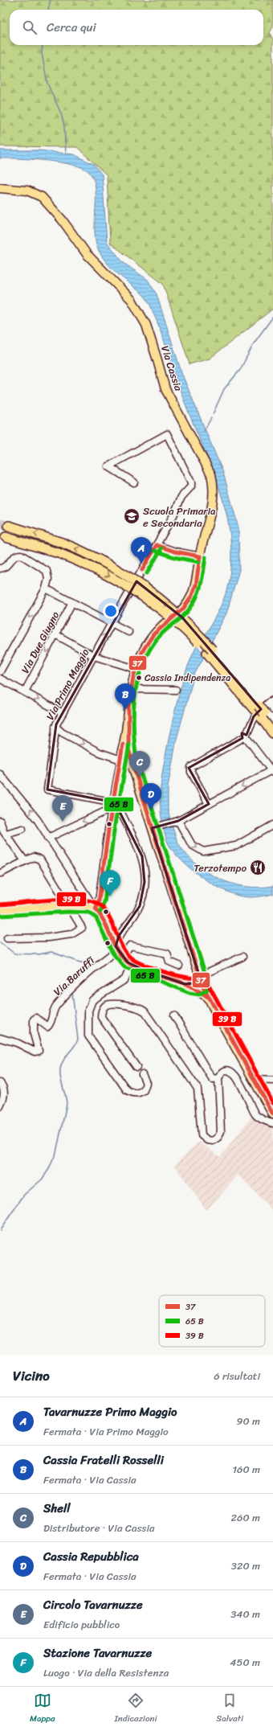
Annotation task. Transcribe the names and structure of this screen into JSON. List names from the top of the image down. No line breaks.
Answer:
{"streets":{"main road":["Via Cassia"],"street":["Via Due Giugno","Via Primo Maggio","Via Baruffi"]},"places":{"school or university":["Scuola Primaria e Secondaria"],"other":["Cassia Indipendenza"],"restaurant":["Terzotempo"]},"lines":["transit line 37"],"legend":["37","65 B","39 B"],"page":{"search":"Cerca qui","pins":["A","B","C","D","E","F"],"heading":["Vicino","6 risultati"],"list":[{"mark":"A","name":"Tavarnuzze Primo Maggio","note":"Fermata · Via Primo Maggio","value":"90 m"},{"mark":"B","name":"Cassia Fratelli Rosselli","note":"Fermata · Via Cassia","value":"160 m"},{"mark":"C","name":"Shell","note":"Distributore · Via Cassia","value":"260 m"},{"mark":"D","name":"Cassia Repubblica","note":"Fermata · Via Cassia","value":"320 m"},{"mark":"E","name":"Circolo Tavarnuzze","note":"Edificio pubblico","value":"340 m"},{"mark":"F","name":"Stazione Tavarnuzze","note":"Luogo · Via della Resistenza","value":"450 m"}],"nav":["Mappa","Indicazioni","Salvati"]}}
